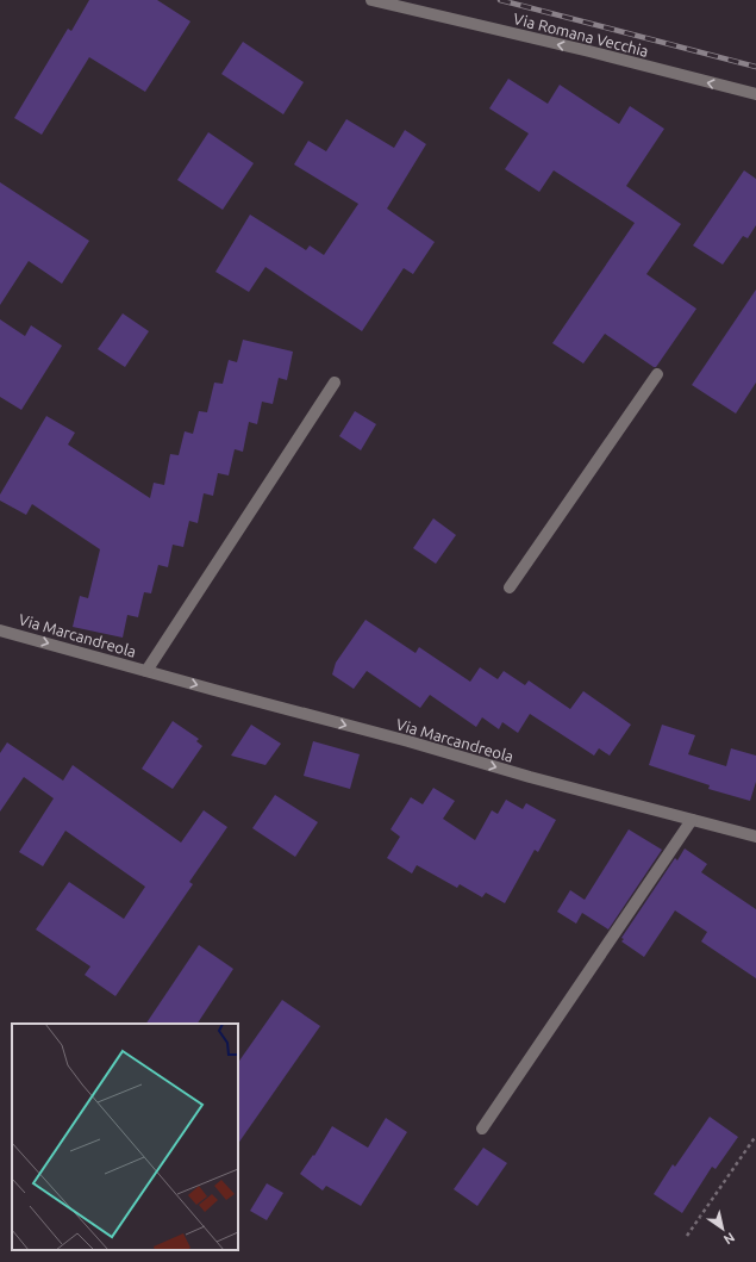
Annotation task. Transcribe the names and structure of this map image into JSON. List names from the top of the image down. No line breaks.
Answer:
{"streets":{"street":["Via Romana Vecchia","Via Marcandreola"]},"one_way":["Via Romana Vecchia","Via Marcandreola"],"north":"bottom right"}
